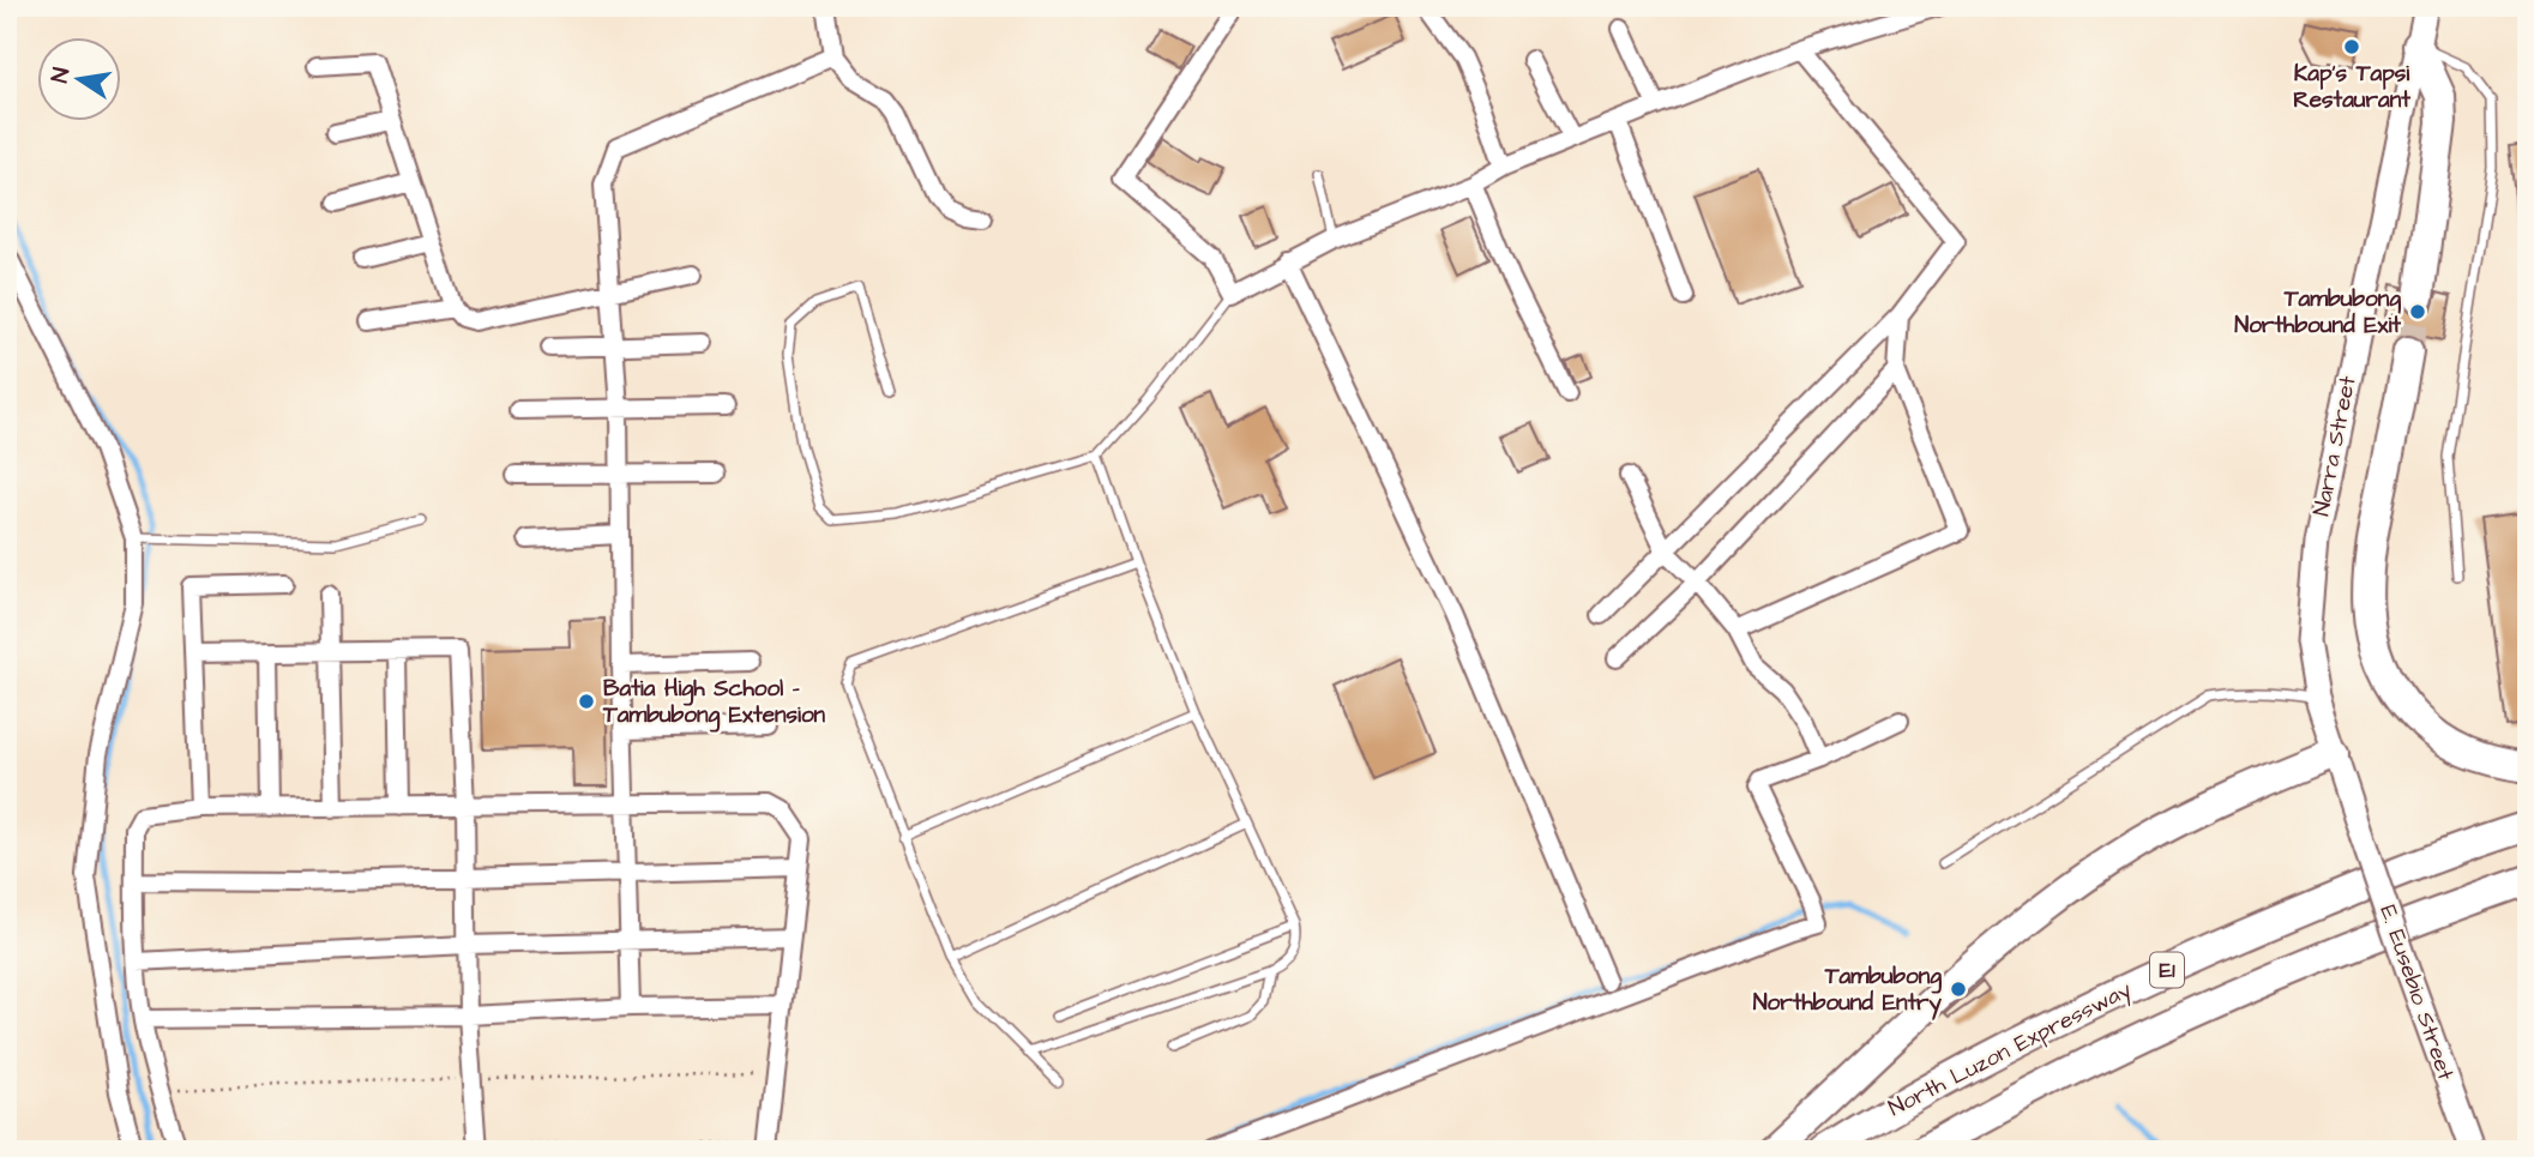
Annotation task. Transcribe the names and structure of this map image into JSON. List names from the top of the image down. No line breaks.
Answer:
{"streets":{"highway":["E1","North Luzon Expressway"],"main road":["Narra Street","E. Eusebio Street"]},"crossings":[["Narra Street","E. Eusebio Street"]],"places":["Kap's Tapsi Restaurant","Tambubong Northbound Exit","Batia High School - Tambubong Extension","Tambubong Northbound Entry"],"north":"left"}
